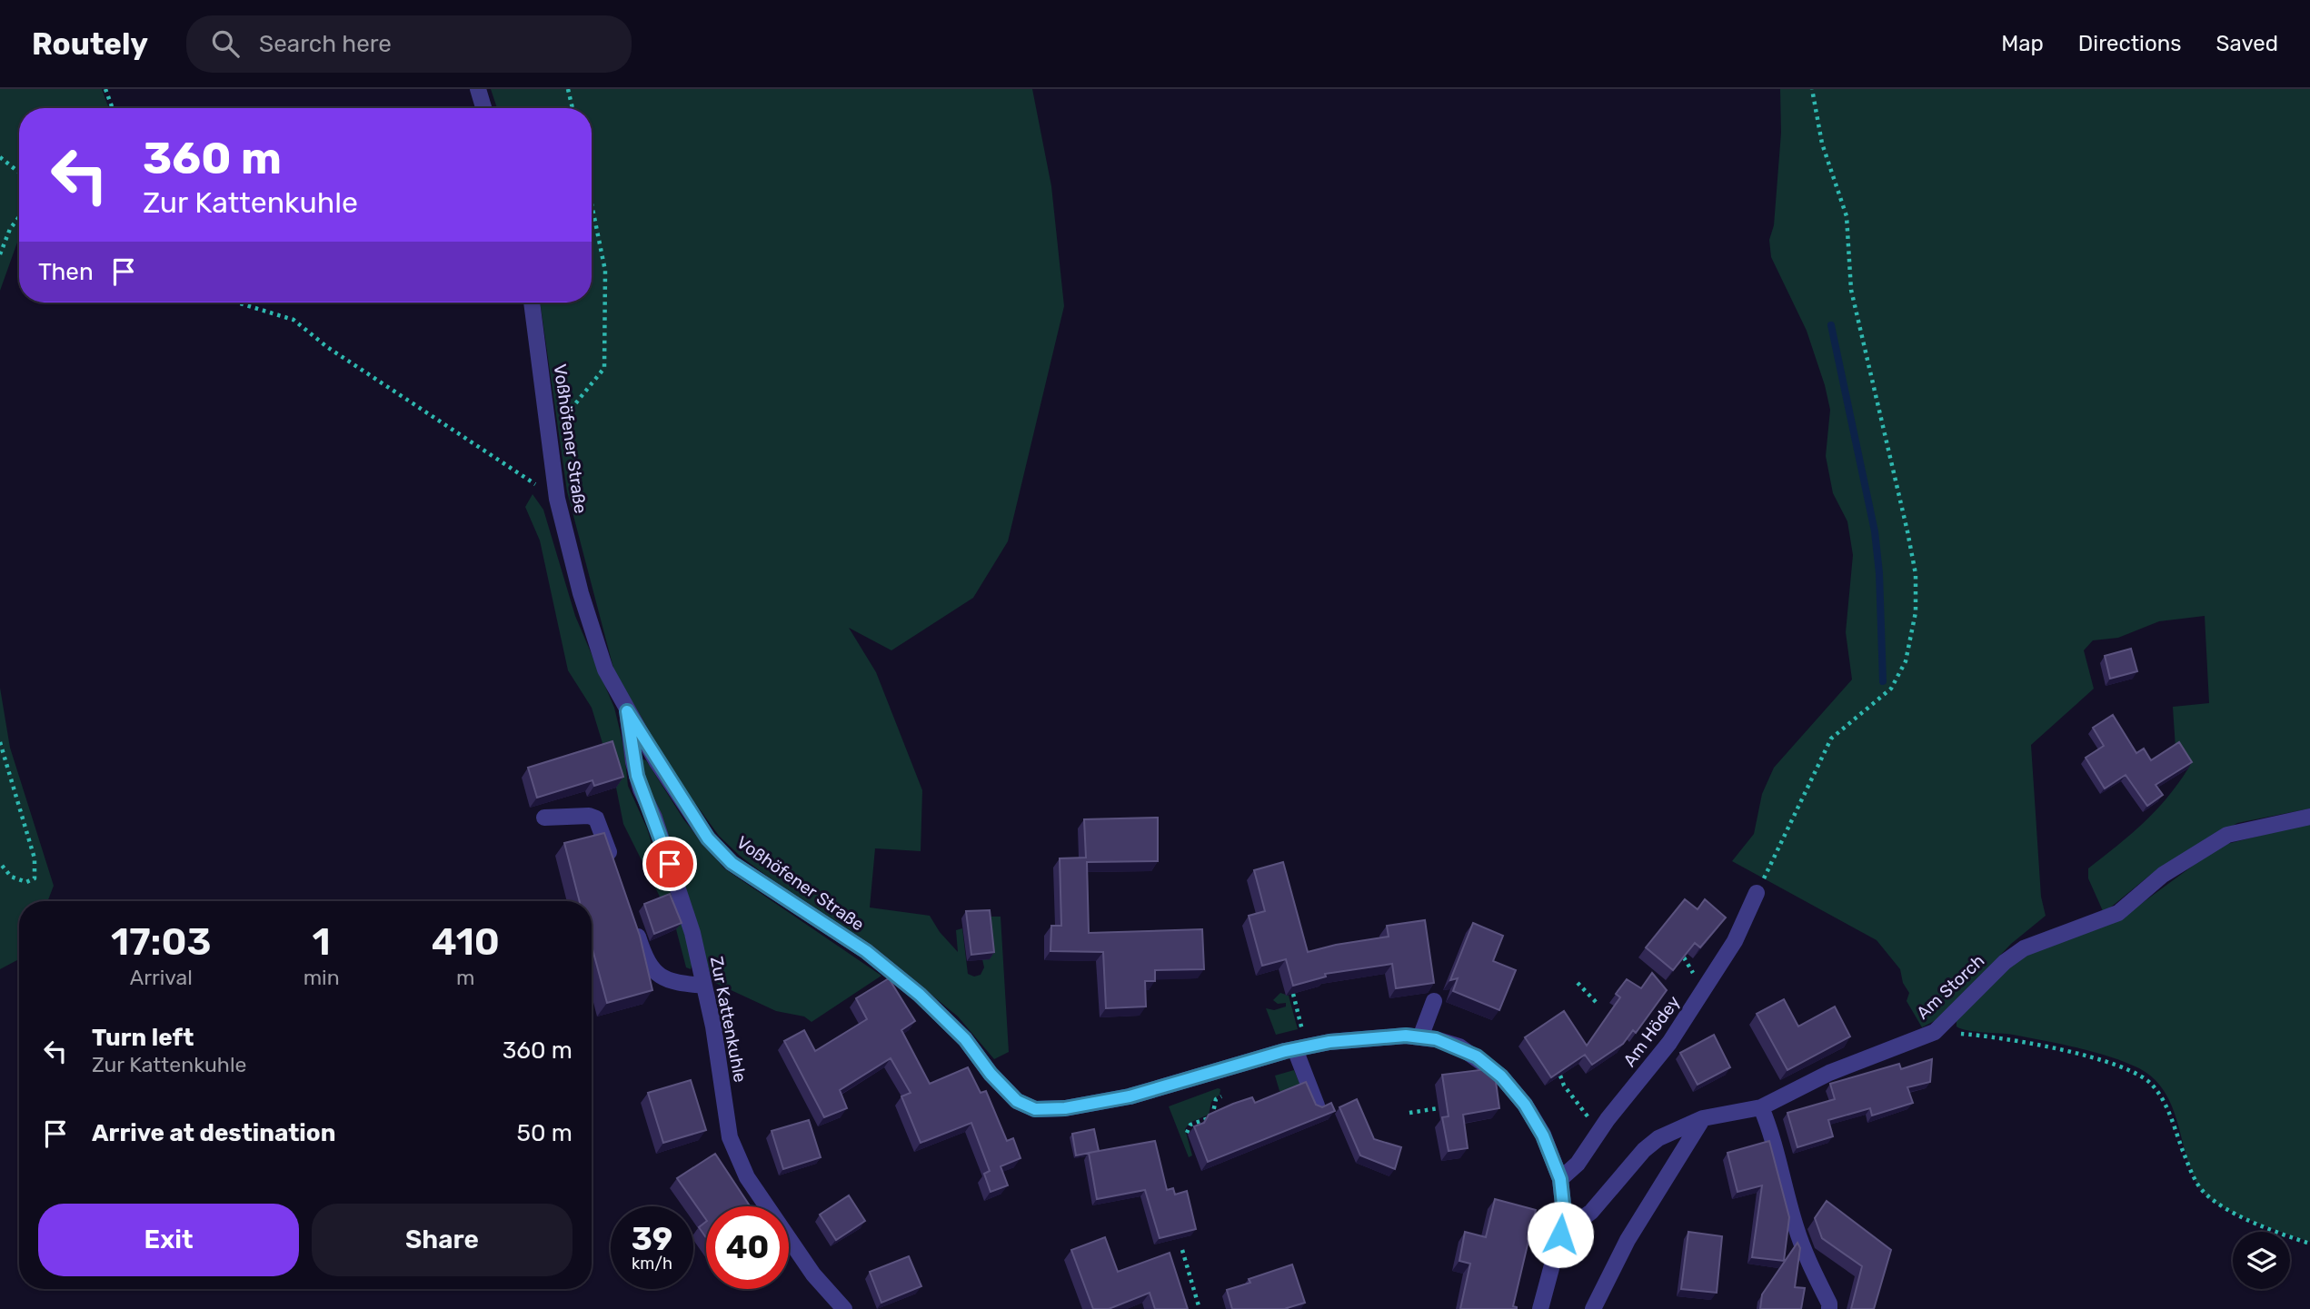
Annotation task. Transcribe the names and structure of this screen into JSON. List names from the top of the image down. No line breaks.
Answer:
{"streets":{"street":["Voßhöfener Straße","Am Storch","Zur Kattenkuhle","Am Hödey"]},"crossings":[["Voßhöfener Straße","Am Storch"],["Voßhöfener Straße","Zur Kattenkuhle"],["Voßhöfener Straße","Am Hödey"]],"page":{"header":"Routely","search":"Search here","nav":["Map","Directions","Saved"],"turn":["360 m","Zur Kattenkuhle"],"then":"Then","eta":["17:03","Arrival","1","min","410","m"],"list":[{"name":"Turn left","note":"Zur Kattenkuhle","value":"360 m"},{"name":"Arrive at destination","value":"50 m"}],"buttons":["Exit","Share"],"speed":"39 km/h","limit":"40"}}
